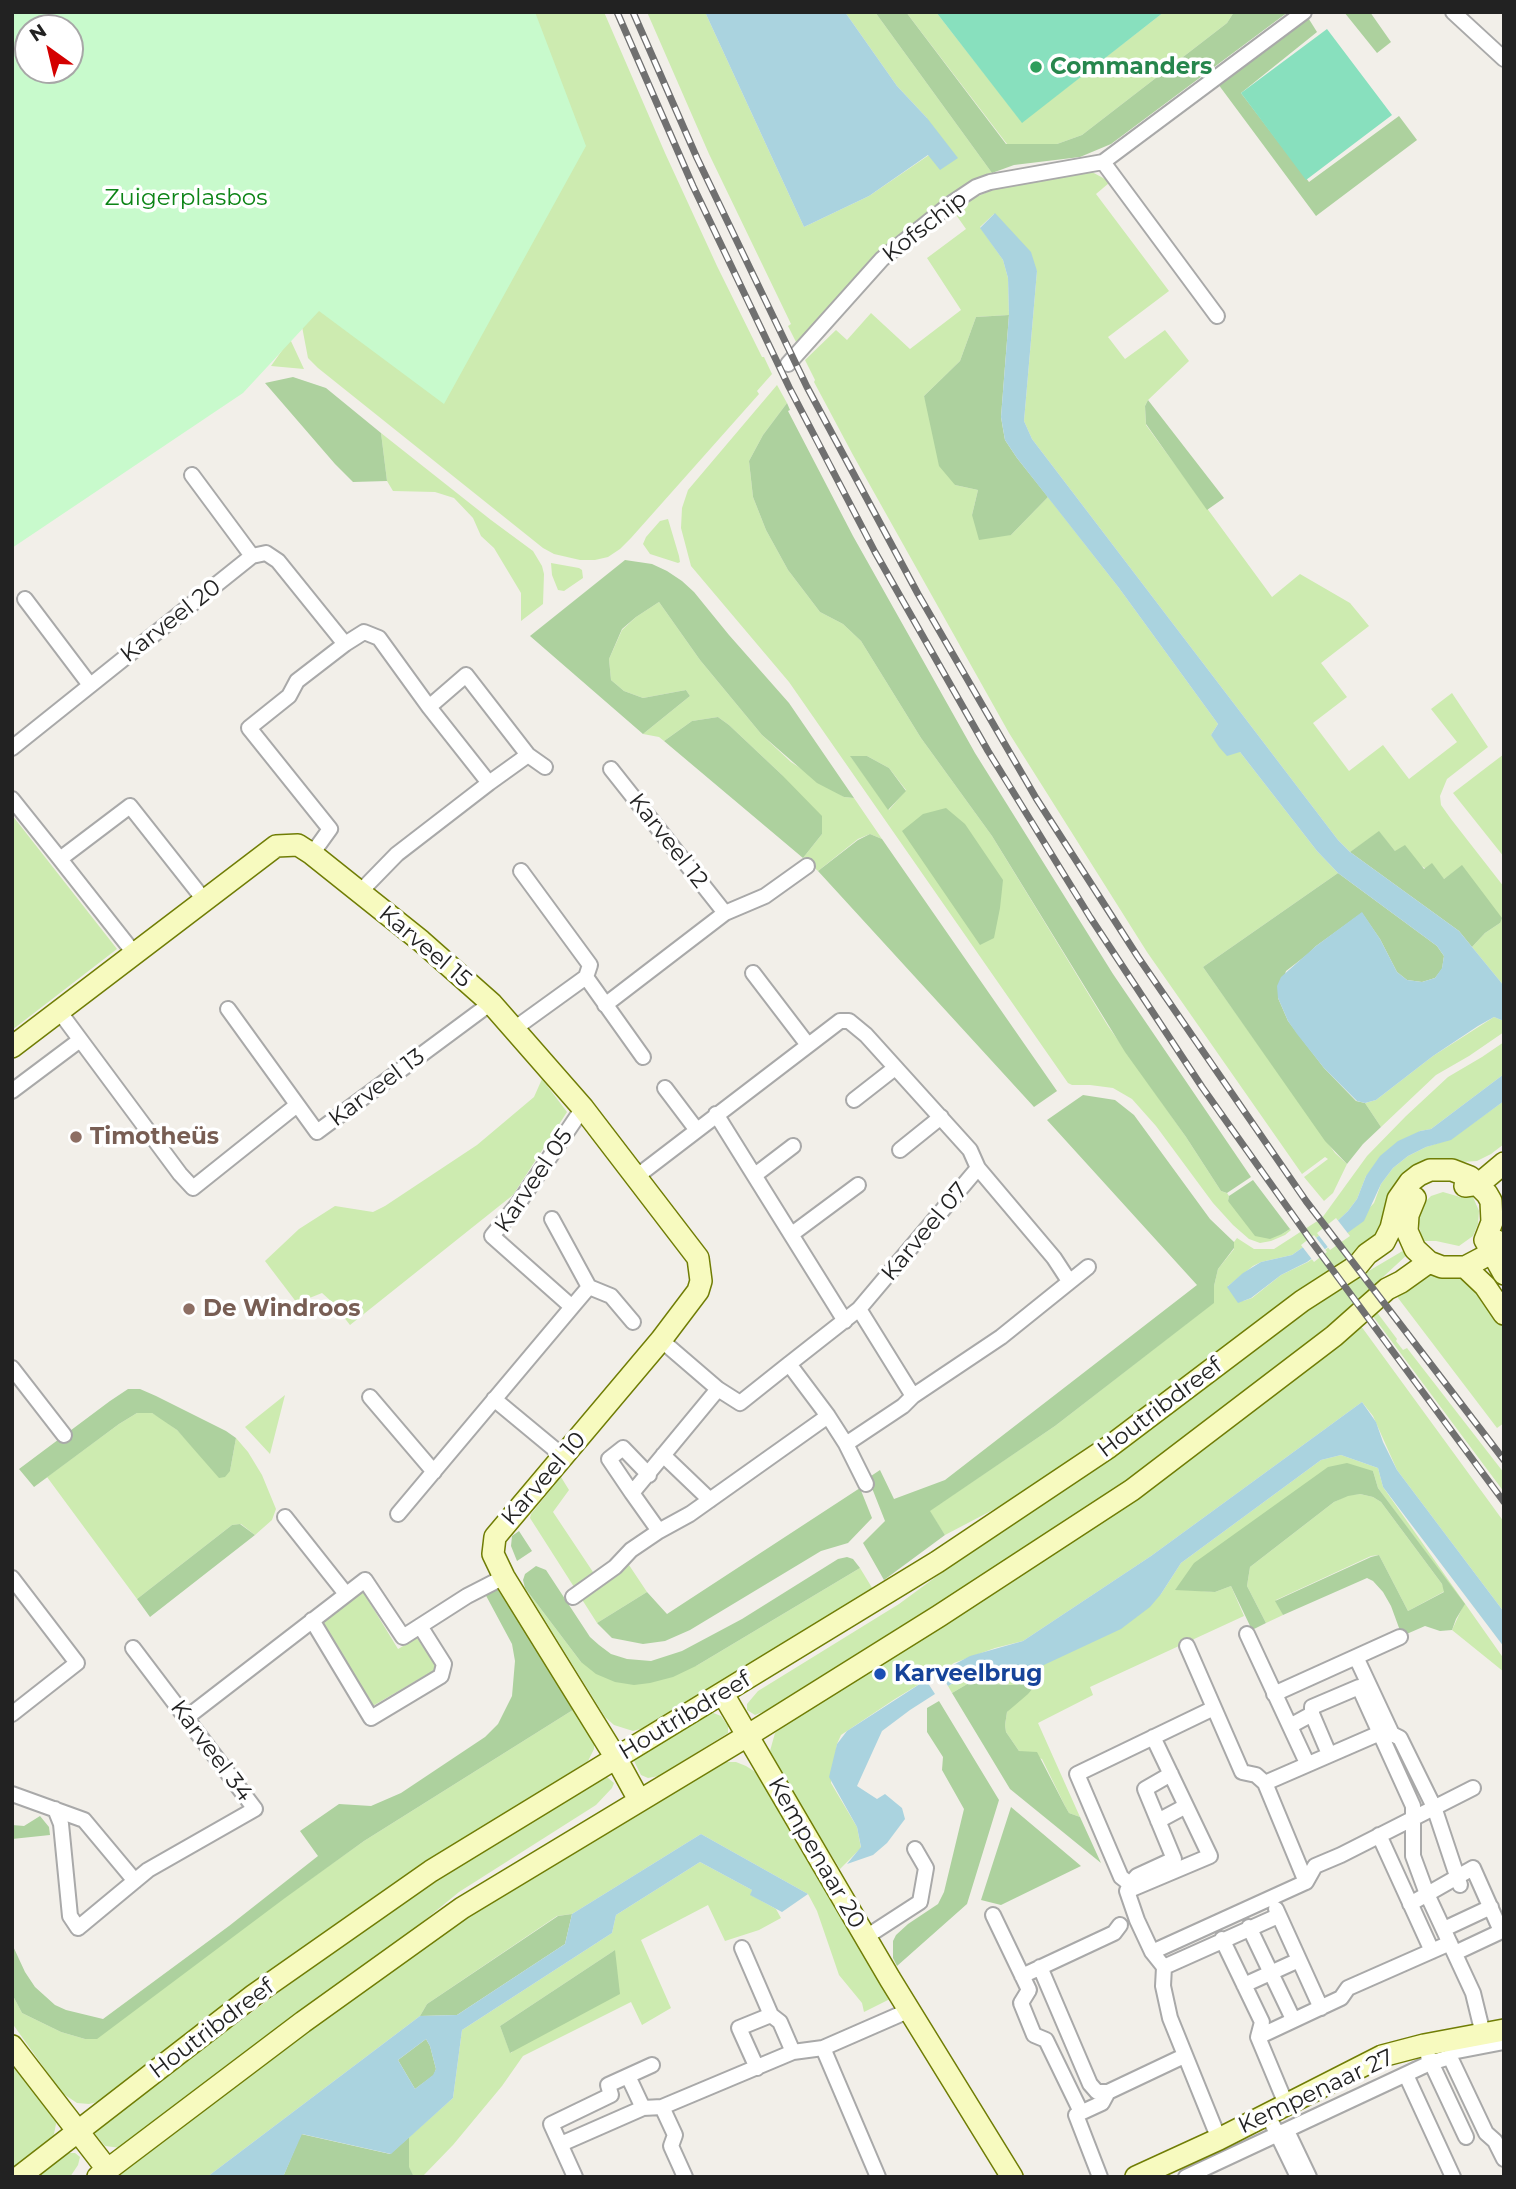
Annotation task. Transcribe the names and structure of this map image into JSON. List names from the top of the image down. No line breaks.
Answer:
{"streets":{"main road":["Karveel 15","Houtribdreef","Karveel 10","Kempenaar 20","Kempenaar 27"],"street":["Kofschip","Karveel 20","Karveel 12","Karveel 13","Karveel 05","Karveel 07","Karveel 34"]},"crossings":[["Karveel 15","Karveel 13"],["Karveel 15","Karveel 10"],["Karveel 13","Karveel 10"],["Karveel 05","Karveel 10"],["Houtribdreef","Karveel 10"],["Houtribdreef","Kempenaar 20"]],"parks":["Zuigerplasbos"],"places":["Commanders","Timotheüs","De Windroos","Karveelbrug"],"north":"top left"}
